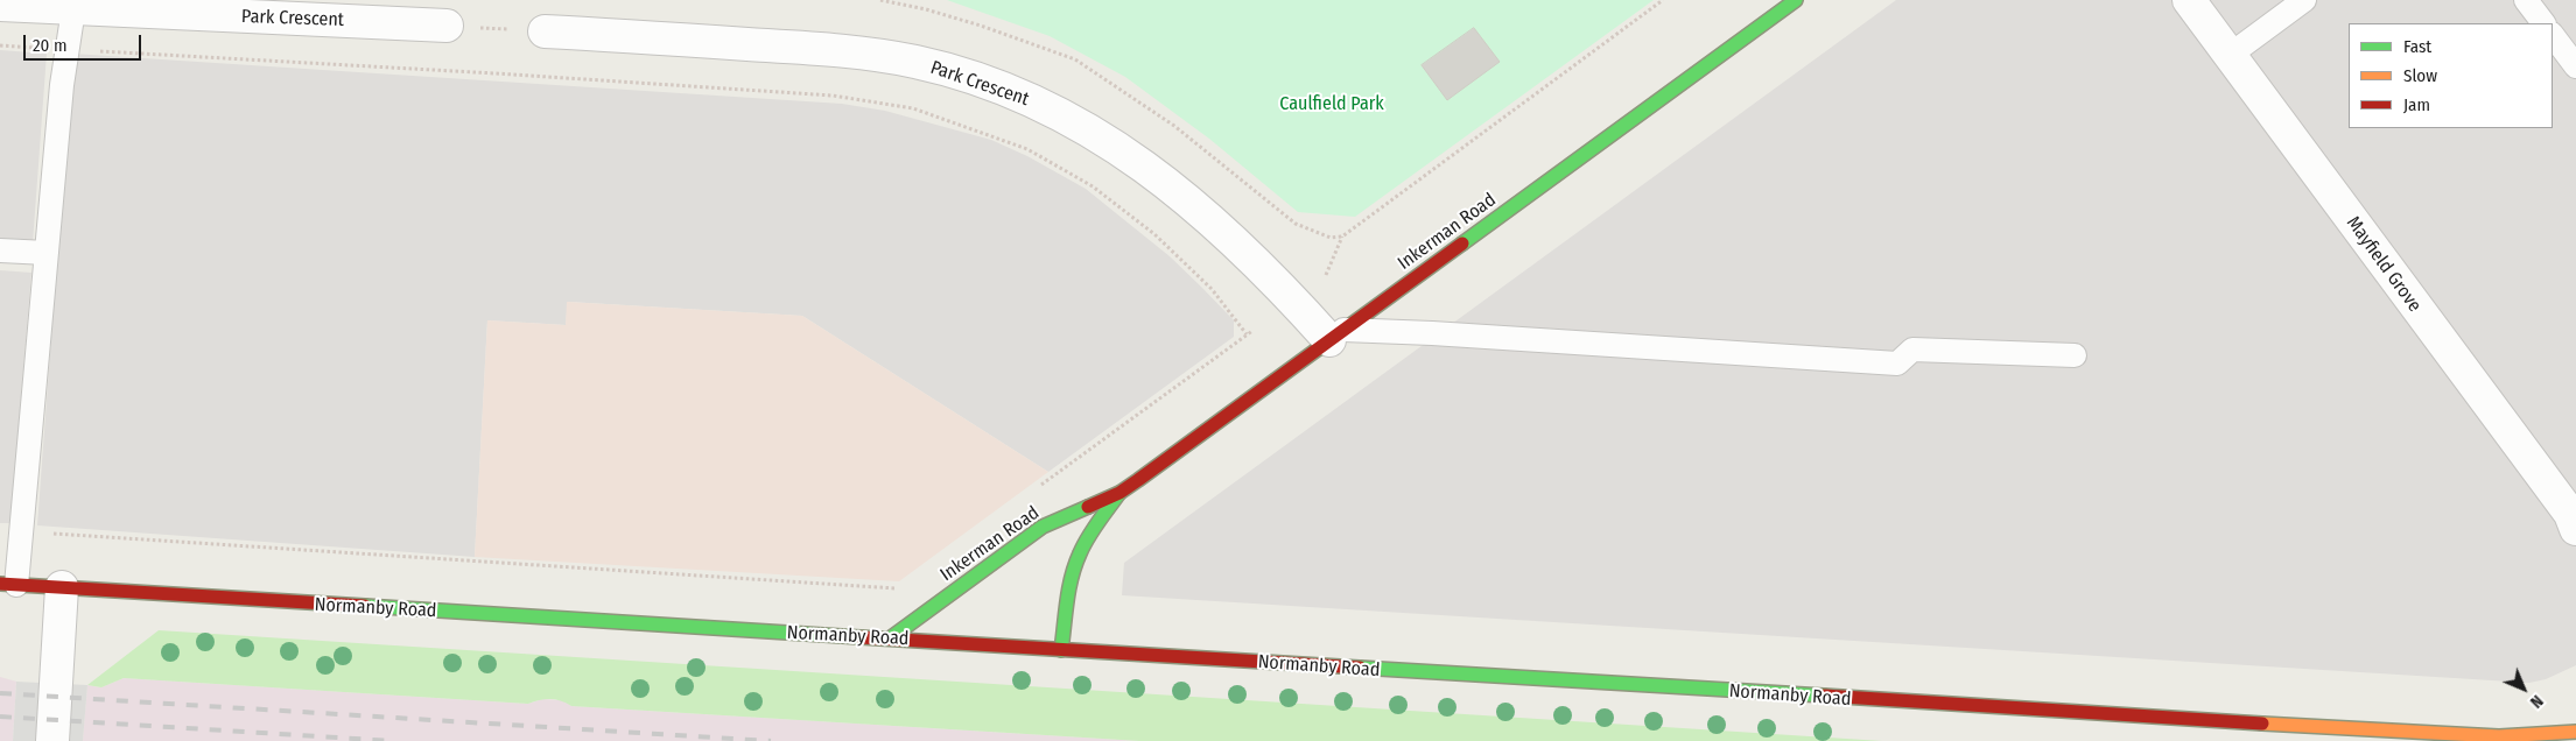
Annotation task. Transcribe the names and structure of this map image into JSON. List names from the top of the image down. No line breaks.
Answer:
{"streets":{"street":["Park Crescent","Inkerman Road","Mayfield Grove","Normanby Road"]},"crossings":[["Park Crescent","Inkerman Road"],["Inkerman Road","Normanby Road"]],"parks":["Caulfield Park"],"legend":["Fast","Slow","Jam"],"scale_bar":"20 m","north":"bottom right"}
